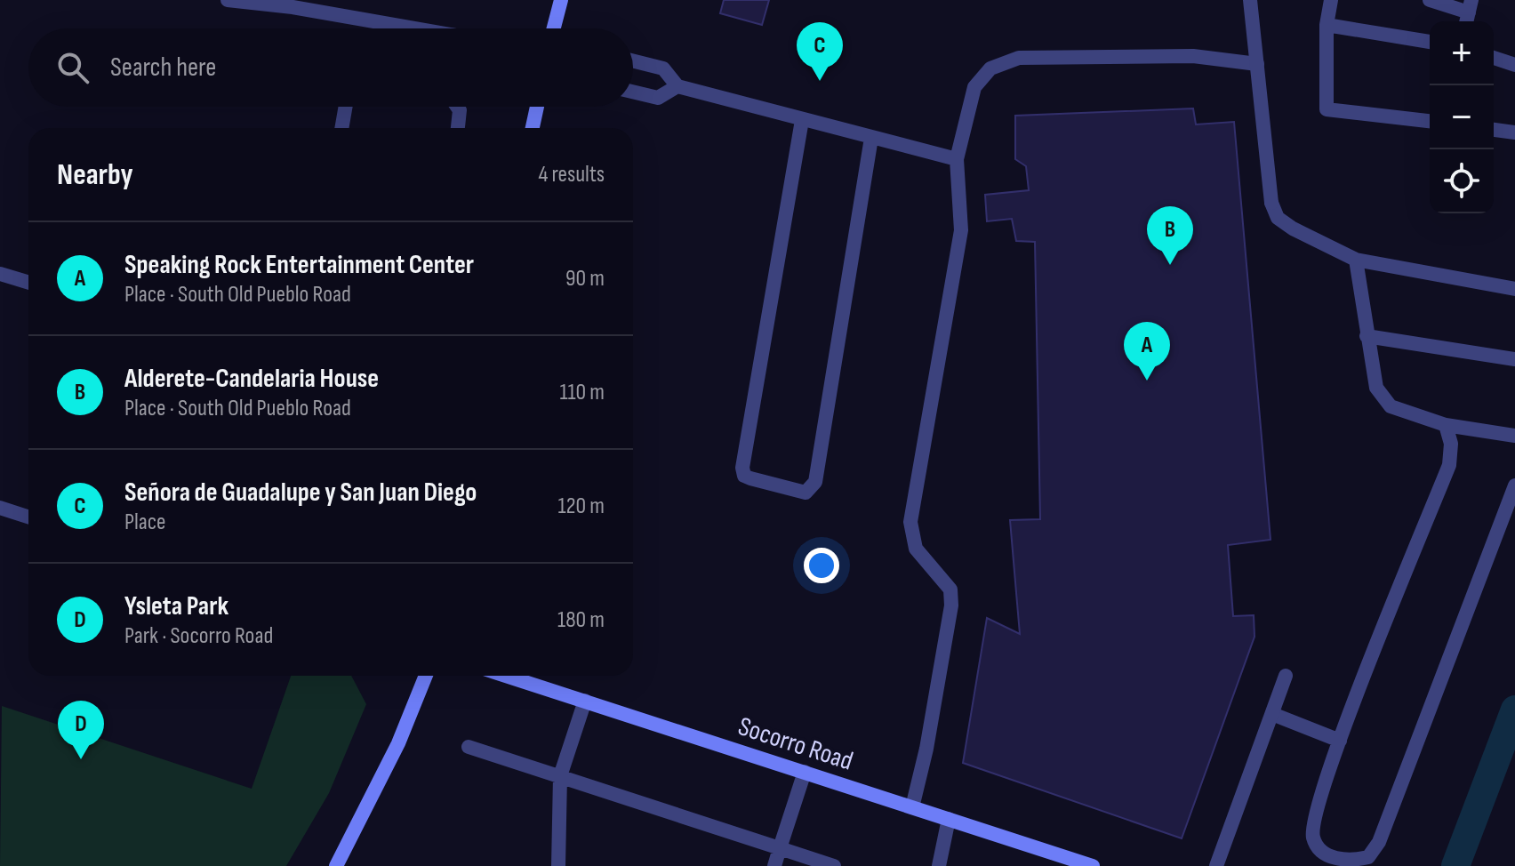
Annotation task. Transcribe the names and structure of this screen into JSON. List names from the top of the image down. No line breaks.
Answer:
{"streets":{"main road":["Socorro Road"]},"page":{"map_buttons":["+","−"],"pins":["C","B","A","D"],"search":"Search here","heading":["Nearby","4 results"],"list":[{"mark":"A","name":"Speaking Rock Entertainment Center","note":"Place · South Old Pueblo Road","value":"90 m"},{"mark":"B","name":"Alderete-Candelaria House","note":"Place · South Old Pueblo Road","value":"110 m"},{"mark":"C","name":"Señora de Guadalupe y San Juan Diego","note":"Place","value":"120 m"},{"mark":"D","name":"Ysleta Park","note":"Park · Socorro Road","value":"180 m"}]}}
